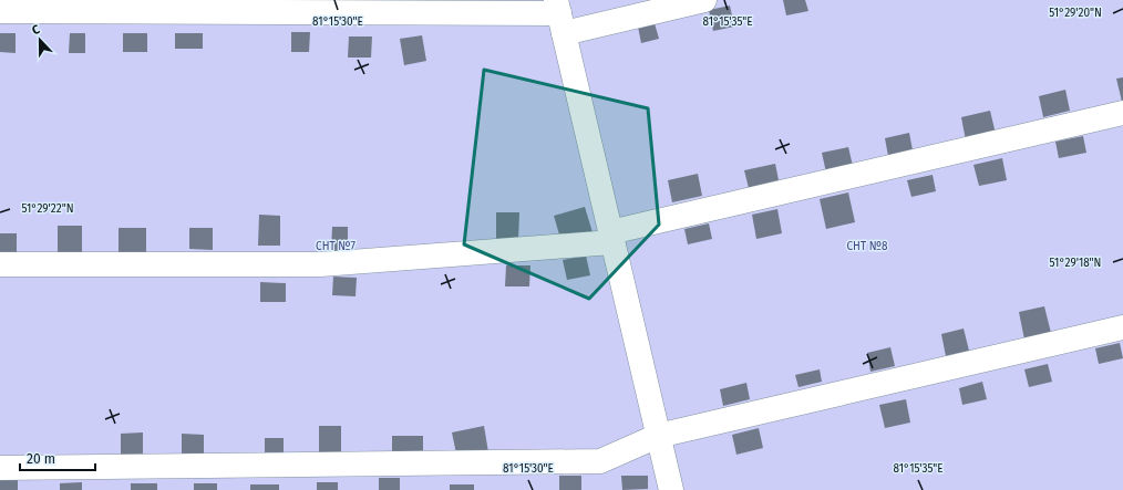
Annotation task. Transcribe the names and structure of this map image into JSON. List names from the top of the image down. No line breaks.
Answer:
{"parks":["СНТ №7","СНТ №8"],"scale_bar":"20 m","north":"top","coordinates":["51°29'20\"N","81°15'30\"E","81°15'35\"E","51°29'22\"N","51°29'18\"N"]}
